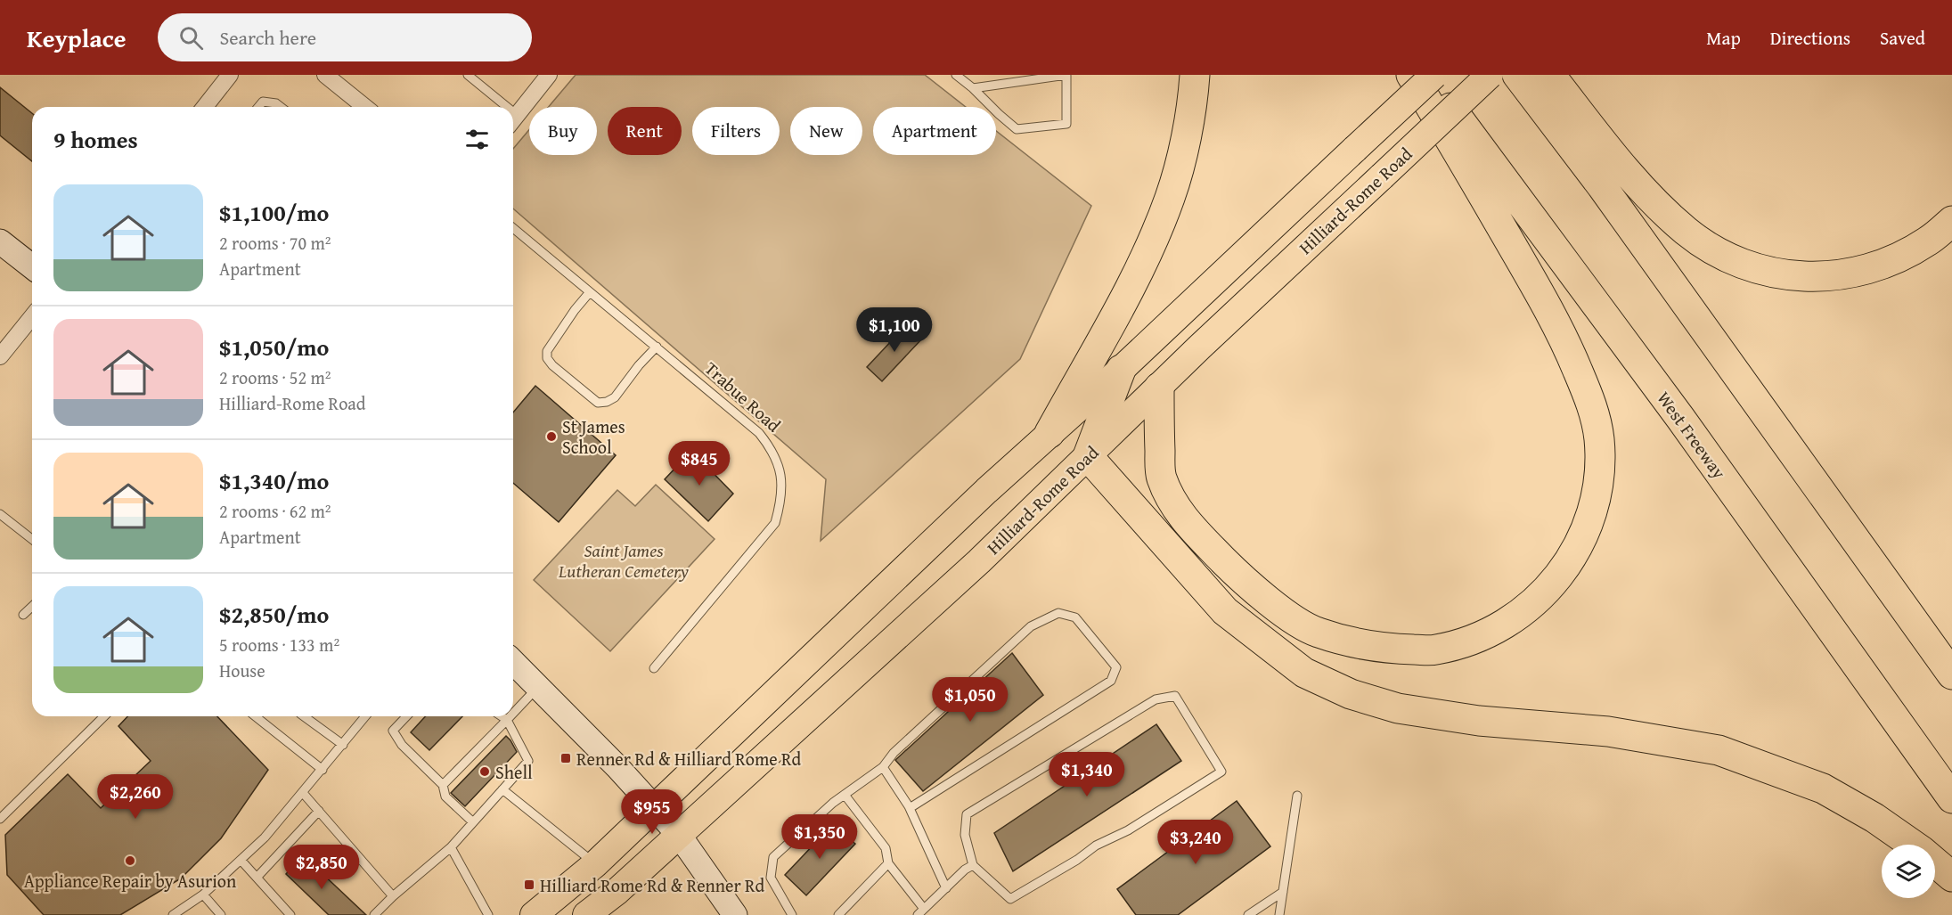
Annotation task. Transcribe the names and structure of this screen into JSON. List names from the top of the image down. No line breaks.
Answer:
{"streets":{"highway":["West Freeway"],"main road":["Hilliard-Rome Road"],"lane":["Trabue Road"]},"parks":["Saint James Lutheran Cemetery"],"places":{"other":["St James School","Shell","Appliance Repair by Asurion"],"transit":["Renner Rd & Hilliard Rome Rd","Hilliard Rome Rd & Renner Rd"]},"page":{"header":"Keyplace","search":"Search here","nav":["Map","Directions","Saved"],"chip":["Buy","Rent","Filters","New","Apartment"],"heading":"9 homes","list":[{"name":"$1,100/mo","note":"2 rooms · 70 m² · Apartment"},{"name":"$1,050/mo","note":"2 rooms · 52 m² · Hilliard-Rome Road"},{"name":"$1,340/mo","note":"2 rooms · 62 m² · Apartment"},{"name":"$2,850/mo","note":"5 rooms · 133 m² · House"}],"price":["$1,100","$845","$1,050","$1,340","$2,260","$955","$1,350","$3,240","$2,850"]}}
